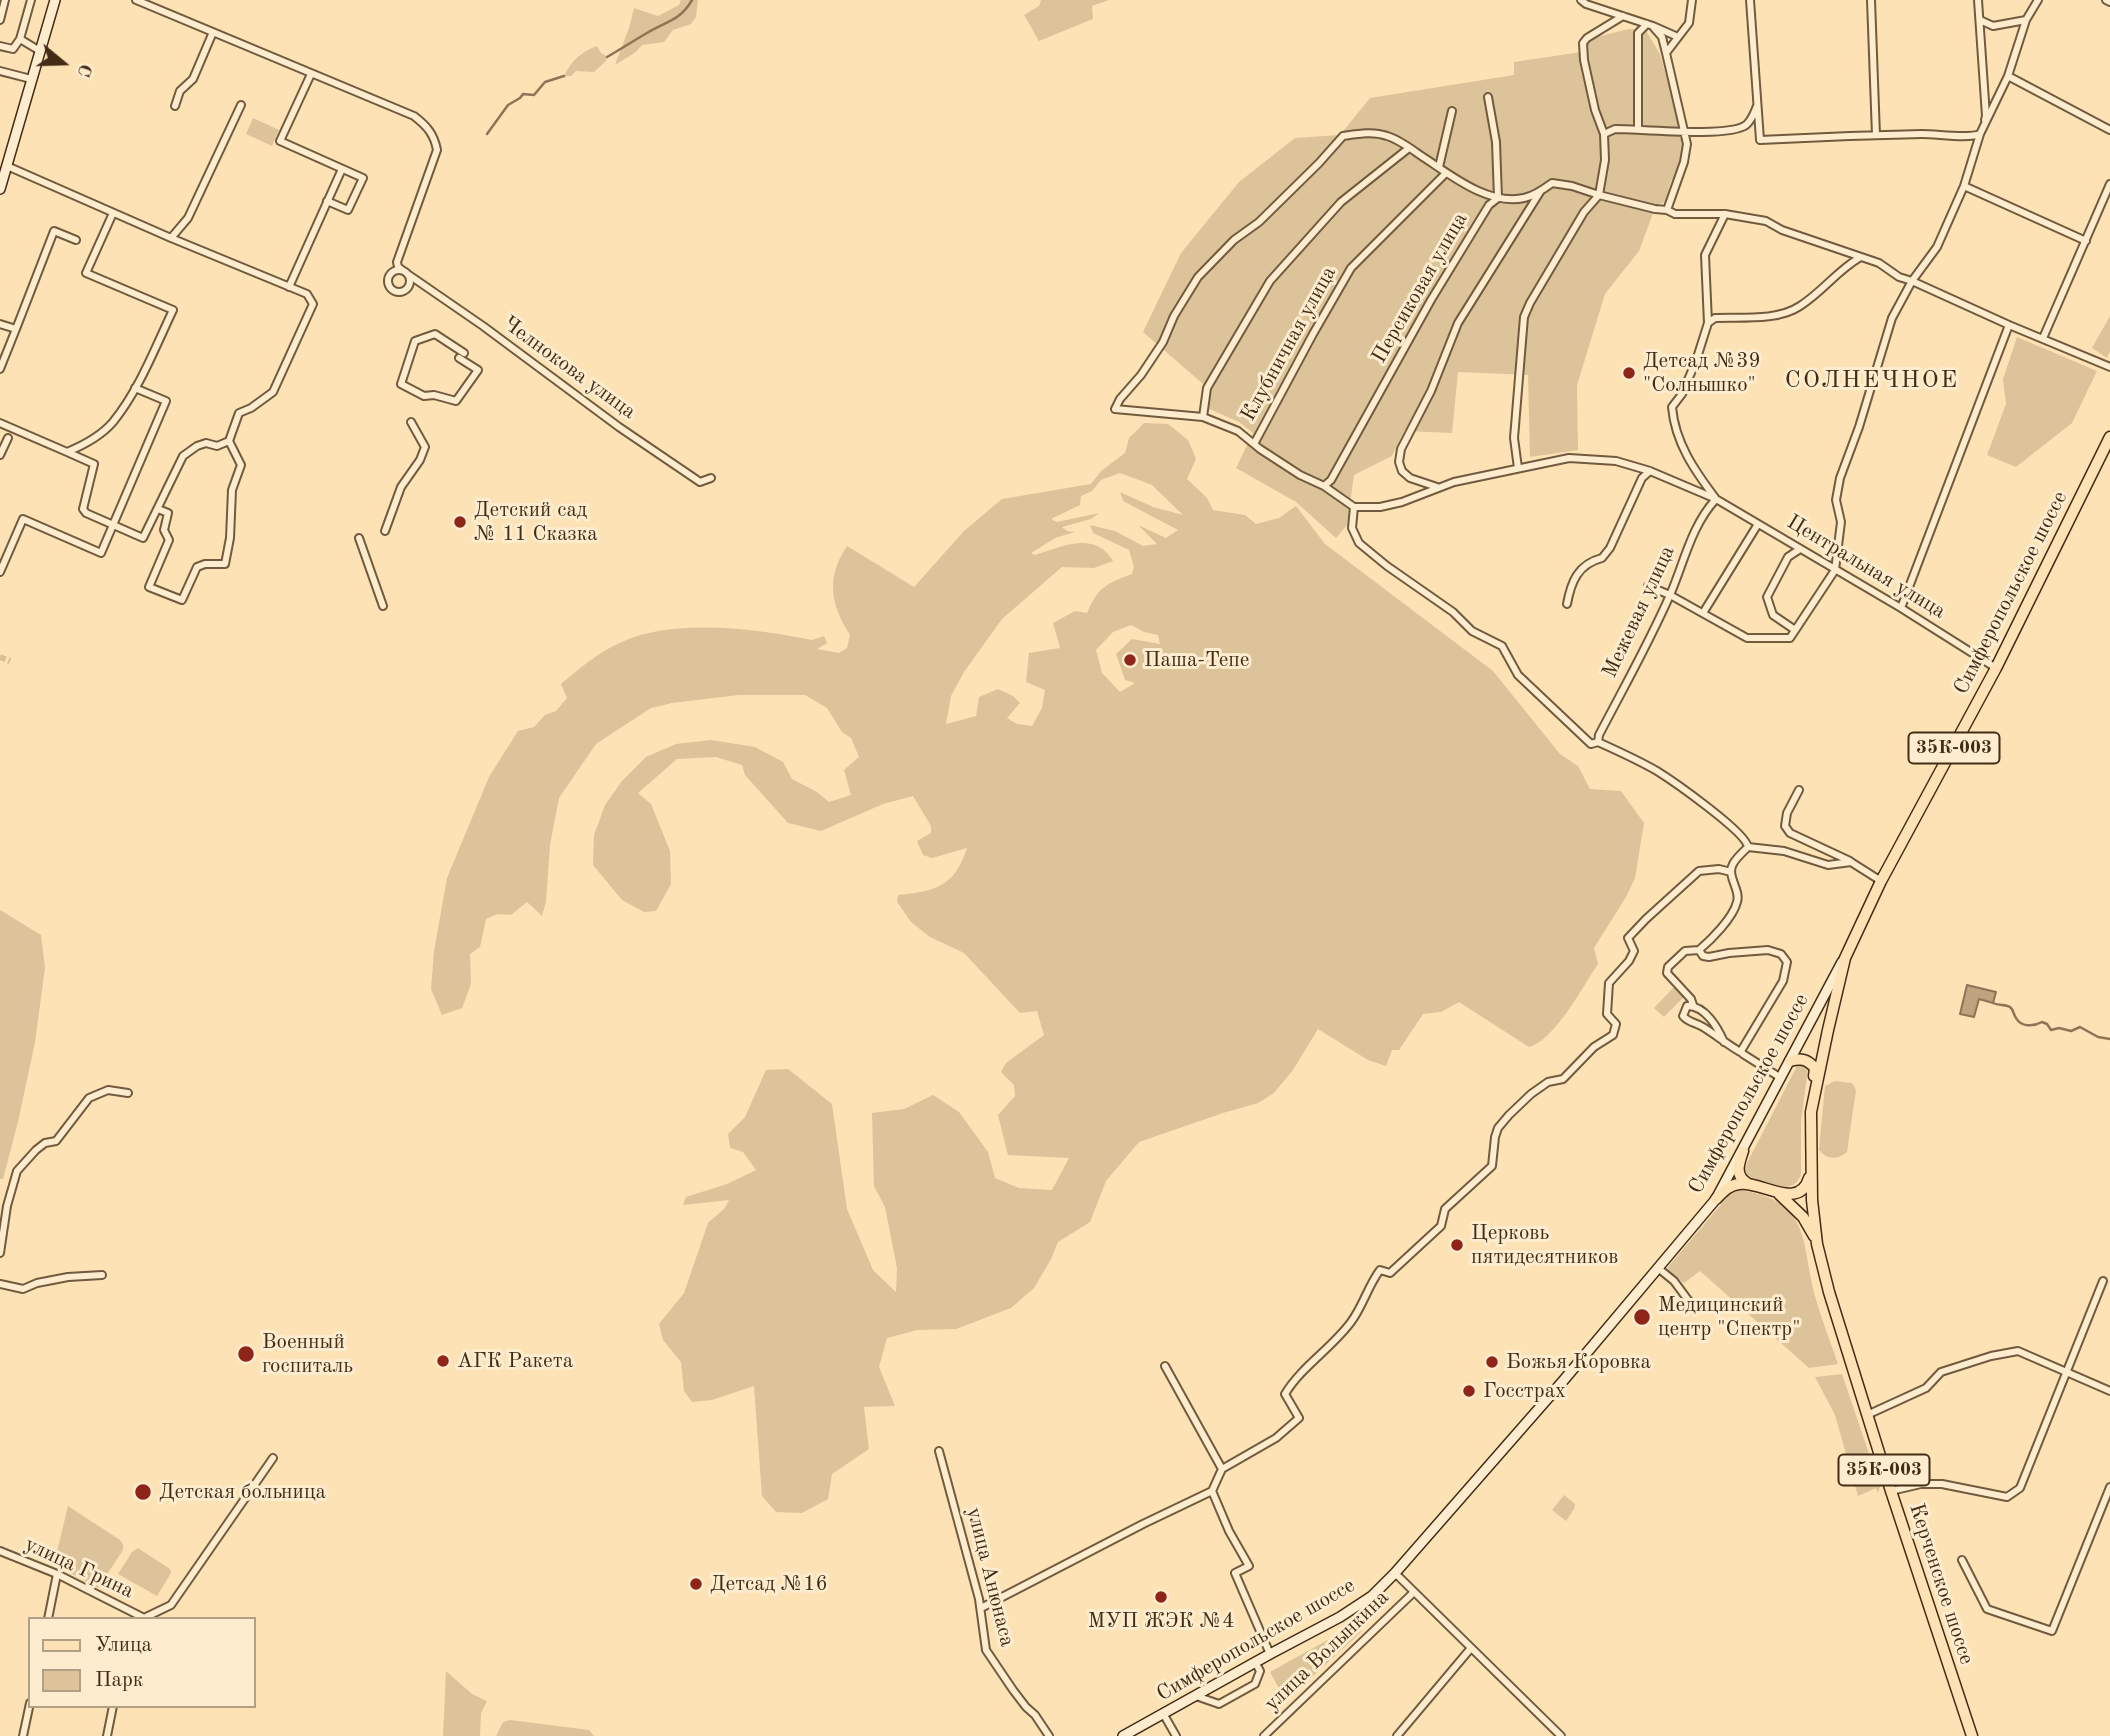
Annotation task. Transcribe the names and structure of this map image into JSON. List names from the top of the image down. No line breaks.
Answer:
{"streets":{"main road":["Симферопольское шоссе","35К-003","Керченское шоссе"],"street":["Персиковая улица","Клубничная улица","Челнокова улица","Центральная улица","Межевая улица","улица Грина","улица Анюнаса","улица Волынкина"]},"crossings":[["Центральная улица","Симферопольское шоссе"],["Центральная улица","Межевая улица"],["Симферопольское шоссе","35К-003"],["35К-003","Керченское шоссе"]],"districts":["СОЛНЕЧНОЕ"],"places":["Детсад №39 \"Солнышко\"","Детский сад № 11 Сказка","Паша-Тепе","Церковь пятидесятников","Медицинский центр \"Спектр\"","Военный госпиталь","АГК Ракета","Божья Коровка","Госстрах","Детская больница","Детсад №16","МУП ЖЭК №4"],"legend":["Улица","Парк"],"north":"right"}
